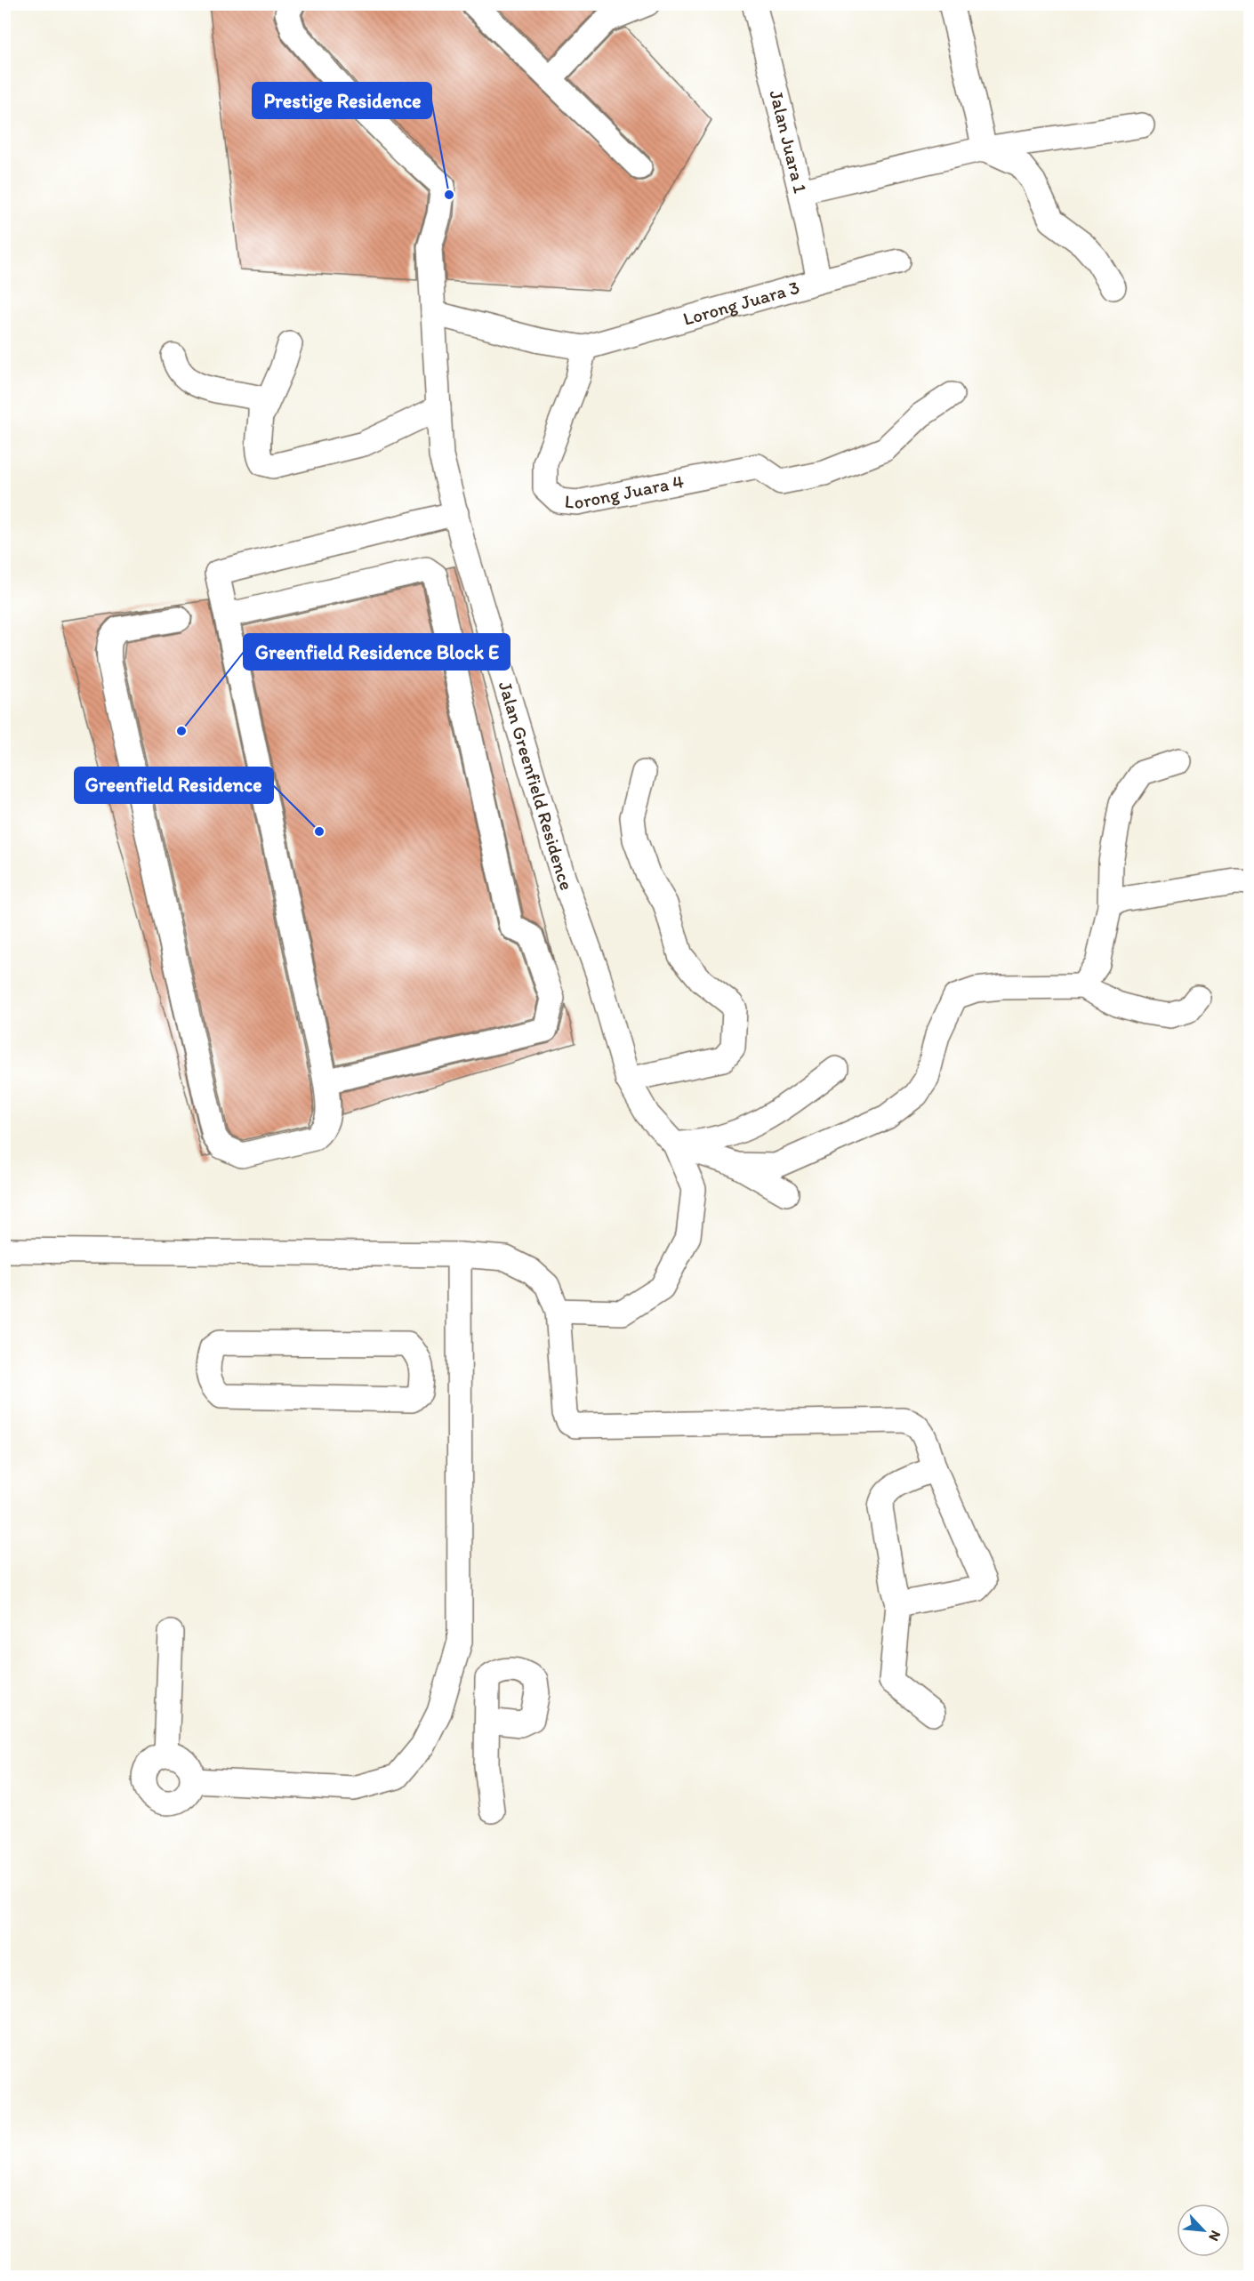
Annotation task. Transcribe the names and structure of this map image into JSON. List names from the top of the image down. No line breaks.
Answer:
{"streets":{"street":["Jalan Juara 1","Lorong Juara 3","Lorong Juara 4","Jalan Greenfield Residence"]},"crossings":[["Jalan Juara 1","Lorong Juara 3"],["Lorong Juara 3","Lorong Juara 4"]],"places":["Prestige Residence","Greenfield Residence Block E","Greenfield Residence"],"north":"bottom right"}
